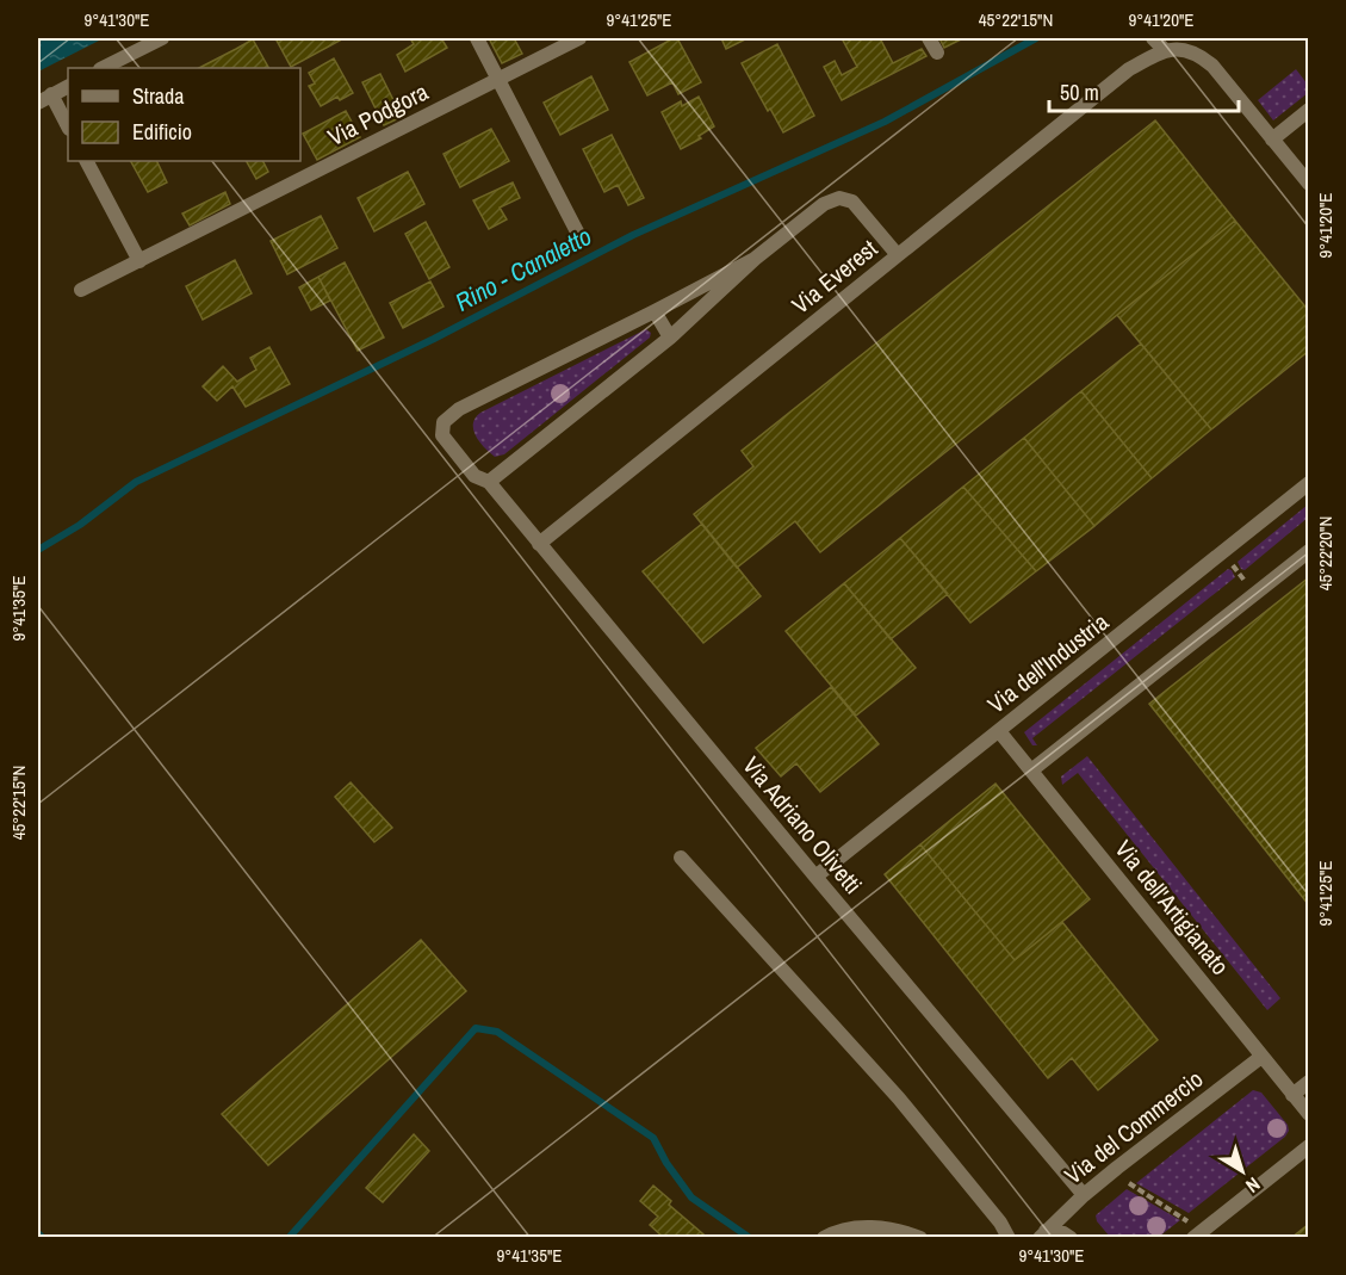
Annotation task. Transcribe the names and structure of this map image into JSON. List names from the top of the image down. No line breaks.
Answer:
{"streets":{"street":["Via Podgora","Via Everest","Via dell'Industria","Via Adriano Olivetti","Via dell'Artigianato","Via del Commercio"]},"crossings":[["Via Everest","Via Adriano Olivetti"],["Via dell'Industria","Via Adriano Olivetti"],["Via dell'Industria","Via dell'Artigianato"],["Via Adriano Olivetti","Via del Commercio"],["Via dell'Artigianato","Via del Commercio"]],"water":["Rino - Canaletto"],"legend":["Strada","Edificio"],"scale_bar":"50 m","north":"bottom right","coordinates":["9°41'30\"E","9°41'25\"E","45°22'15\"N","9°41'20\"E","45°22'20\"N","9°41'35\"E"]}
